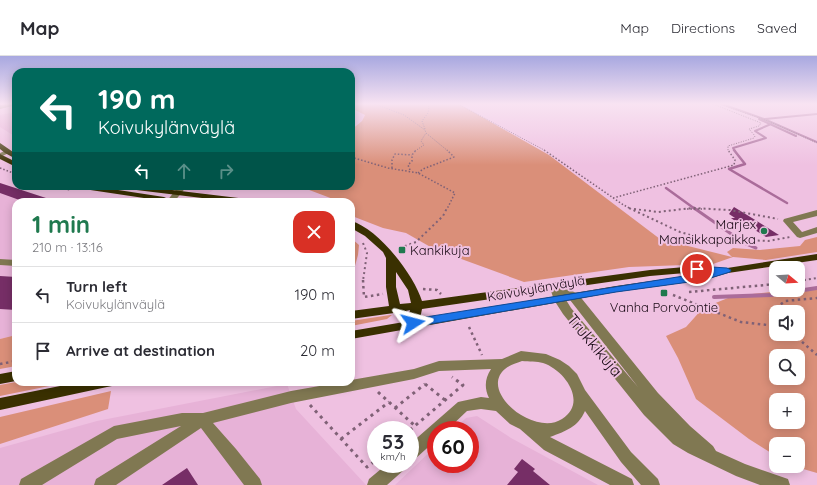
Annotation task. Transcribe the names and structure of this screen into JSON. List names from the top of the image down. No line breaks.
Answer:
{"streets":{"main road":["Koivukylänväylä"],"street":["Trukkikuja"]},"crossings":[["Koivukylänväylä","Trukkikuja"]],"places":{"other":["Marjex Mansikkapaikka"],"transit":["Kankikuja","Vanha Porvoontie"]},"north":"right","page":{"header":"Map","nav":["Map","Directions","Saved"],"turn":["190 m","Koivukylänväylä"],"heading":["1 min","210 m · 13:16"],"map_buttons":["+","−"],"list":[{"name":"Turn left","note":"Koivukylänväylä","value":"190 m"},{"name":"Arrive at destination","value":"20 m"}],"speed":"53 km/h","limit":"60"}}
